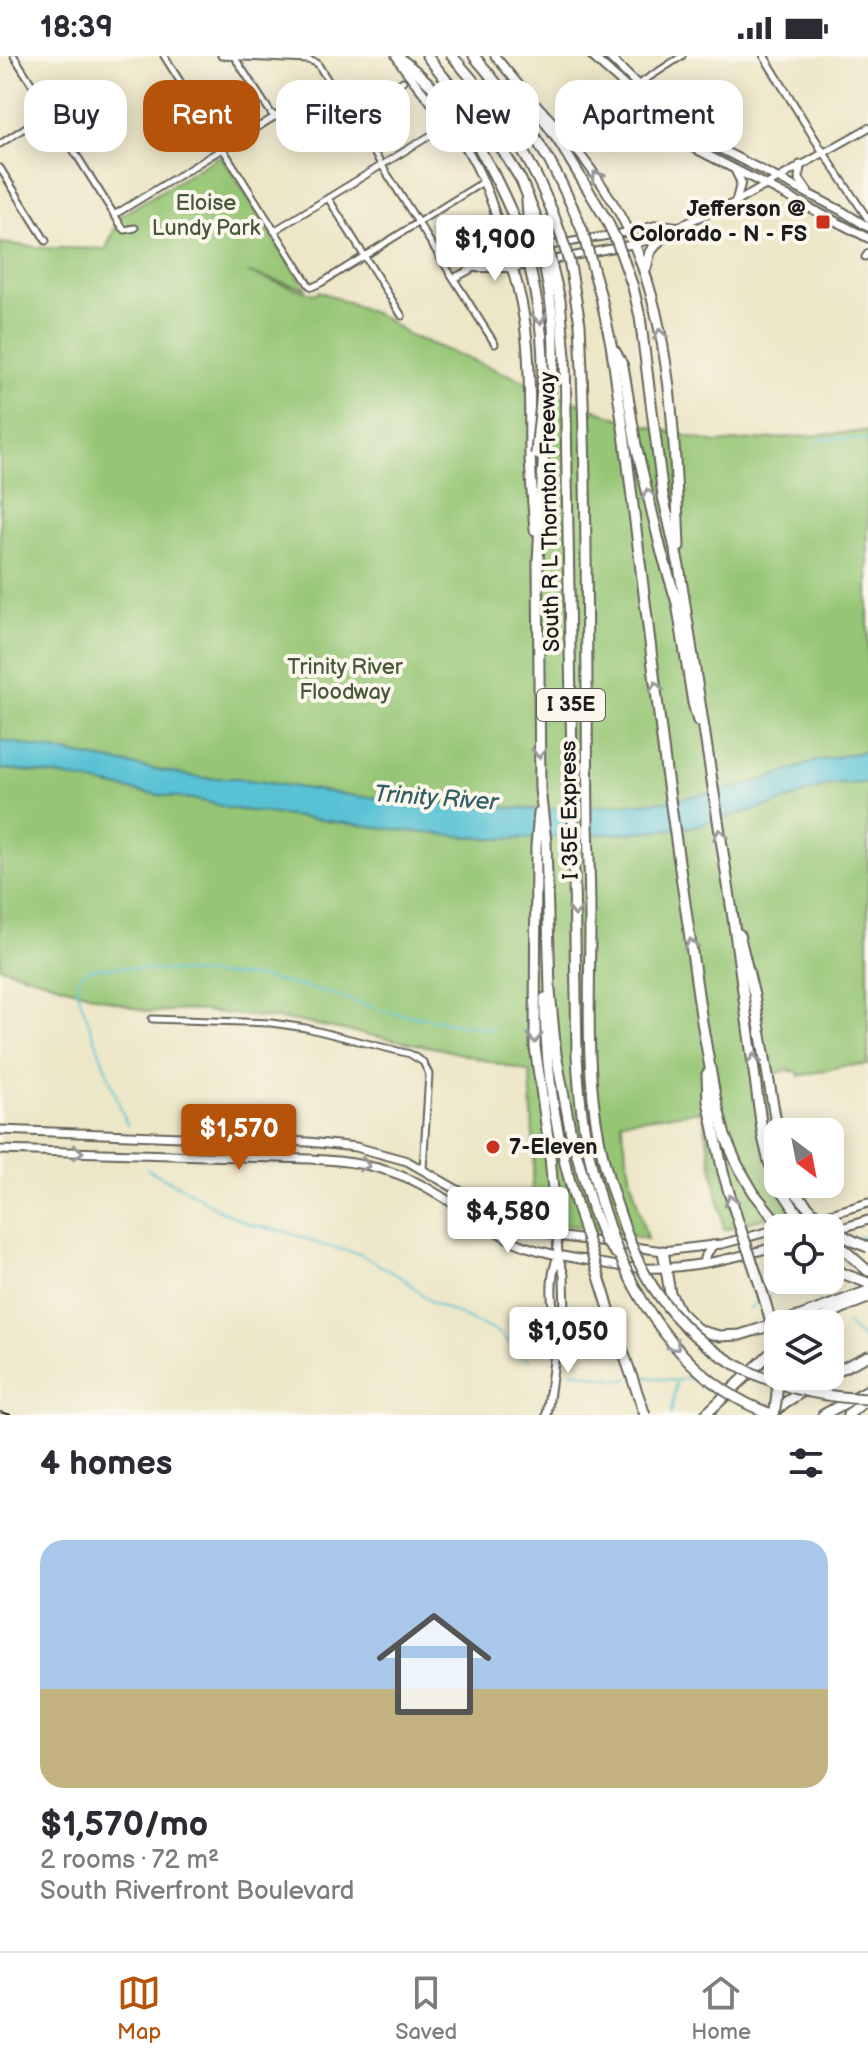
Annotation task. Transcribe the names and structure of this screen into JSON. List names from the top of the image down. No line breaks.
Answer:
{"streets":{"highway":["South R L Thornton Freeway","I 35E","I 35E Express"]},"crossings":[["South R L Thornton Freeway","I 35E"]],"water":["Trinity River"],"parks":["Eloise Lundy Park","Trinity River Floodway"],"places":{"transit":["Jefferson @ Colorado - N - FS"],"other":["7-Eleven"]},"north":"bottom right","page":{"status":"18:39","chip":["Buy","Rent","Filters","New","Apartment"],"price":["$1,900","$1,570","$4,580","$1,050"],"heading":"4 homes","list":[{"name":"$1,570/mo","note":"2 rooms · 72 m² · South Riverfront Boulevard"}],"tabs":["Map","Saved","Home"]}}
